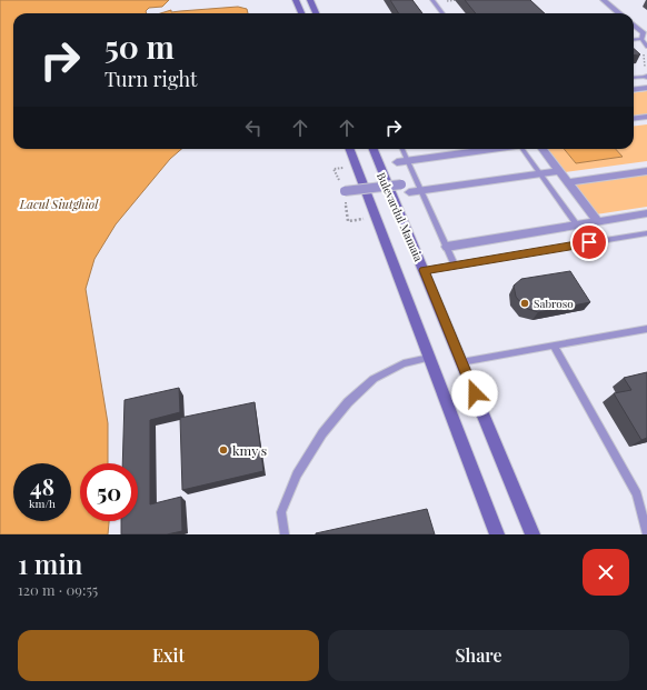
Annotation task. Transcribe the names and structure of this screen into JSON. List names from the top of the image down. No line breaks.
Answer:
{"streets":{"main road":["Bulevardul Mamaia"]},"water":["Lacul Siutghiol"],"places":["Sabroso","kmy s"],"page":{"turn":["50 m","Turn right"],"speed":"48 km/h","limit":"50","heading":["1 min","120 m · 09:55"],"buttons":["Exit","Share"]}}
